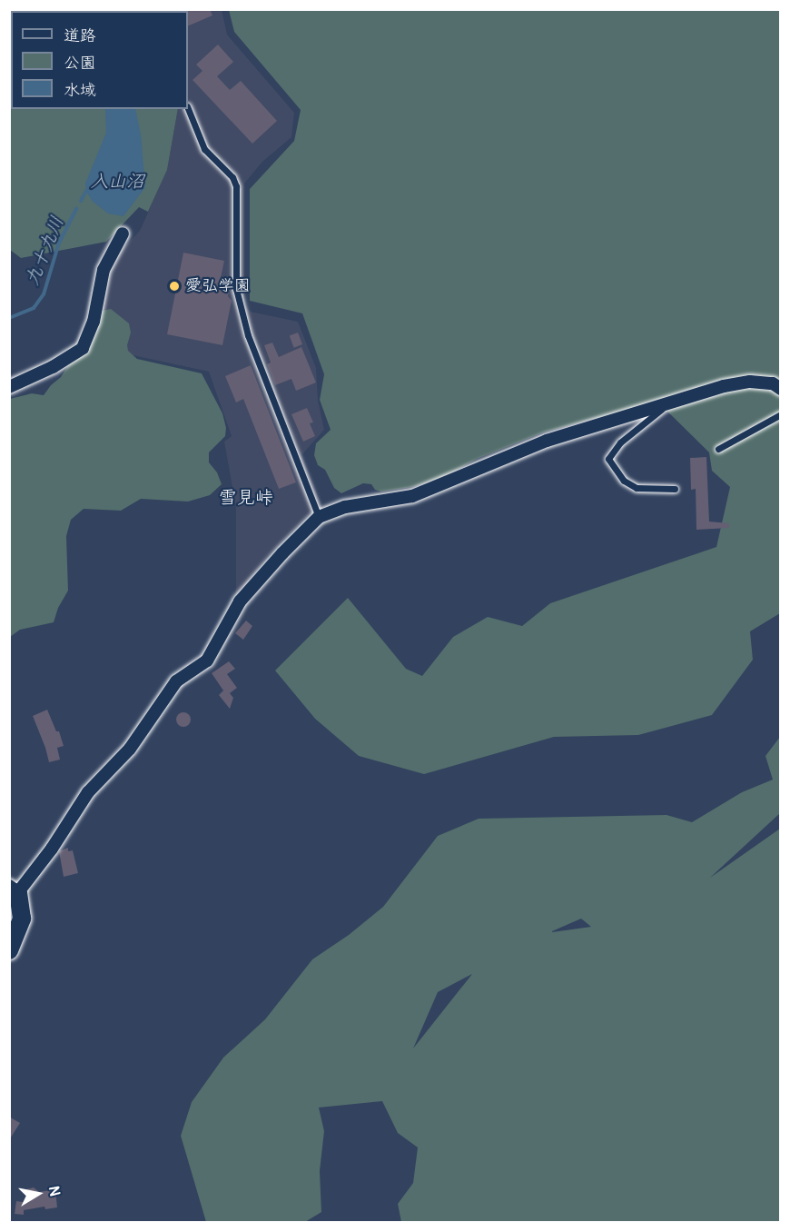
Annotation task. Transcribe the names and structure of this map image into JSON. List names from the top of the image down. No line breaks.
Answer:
{"districts":["雪見峠"],"water":["入山沼","九十九川"],"places":["愛弘学園"],"legend":["道路","公園","水域"],"north":"right"}
